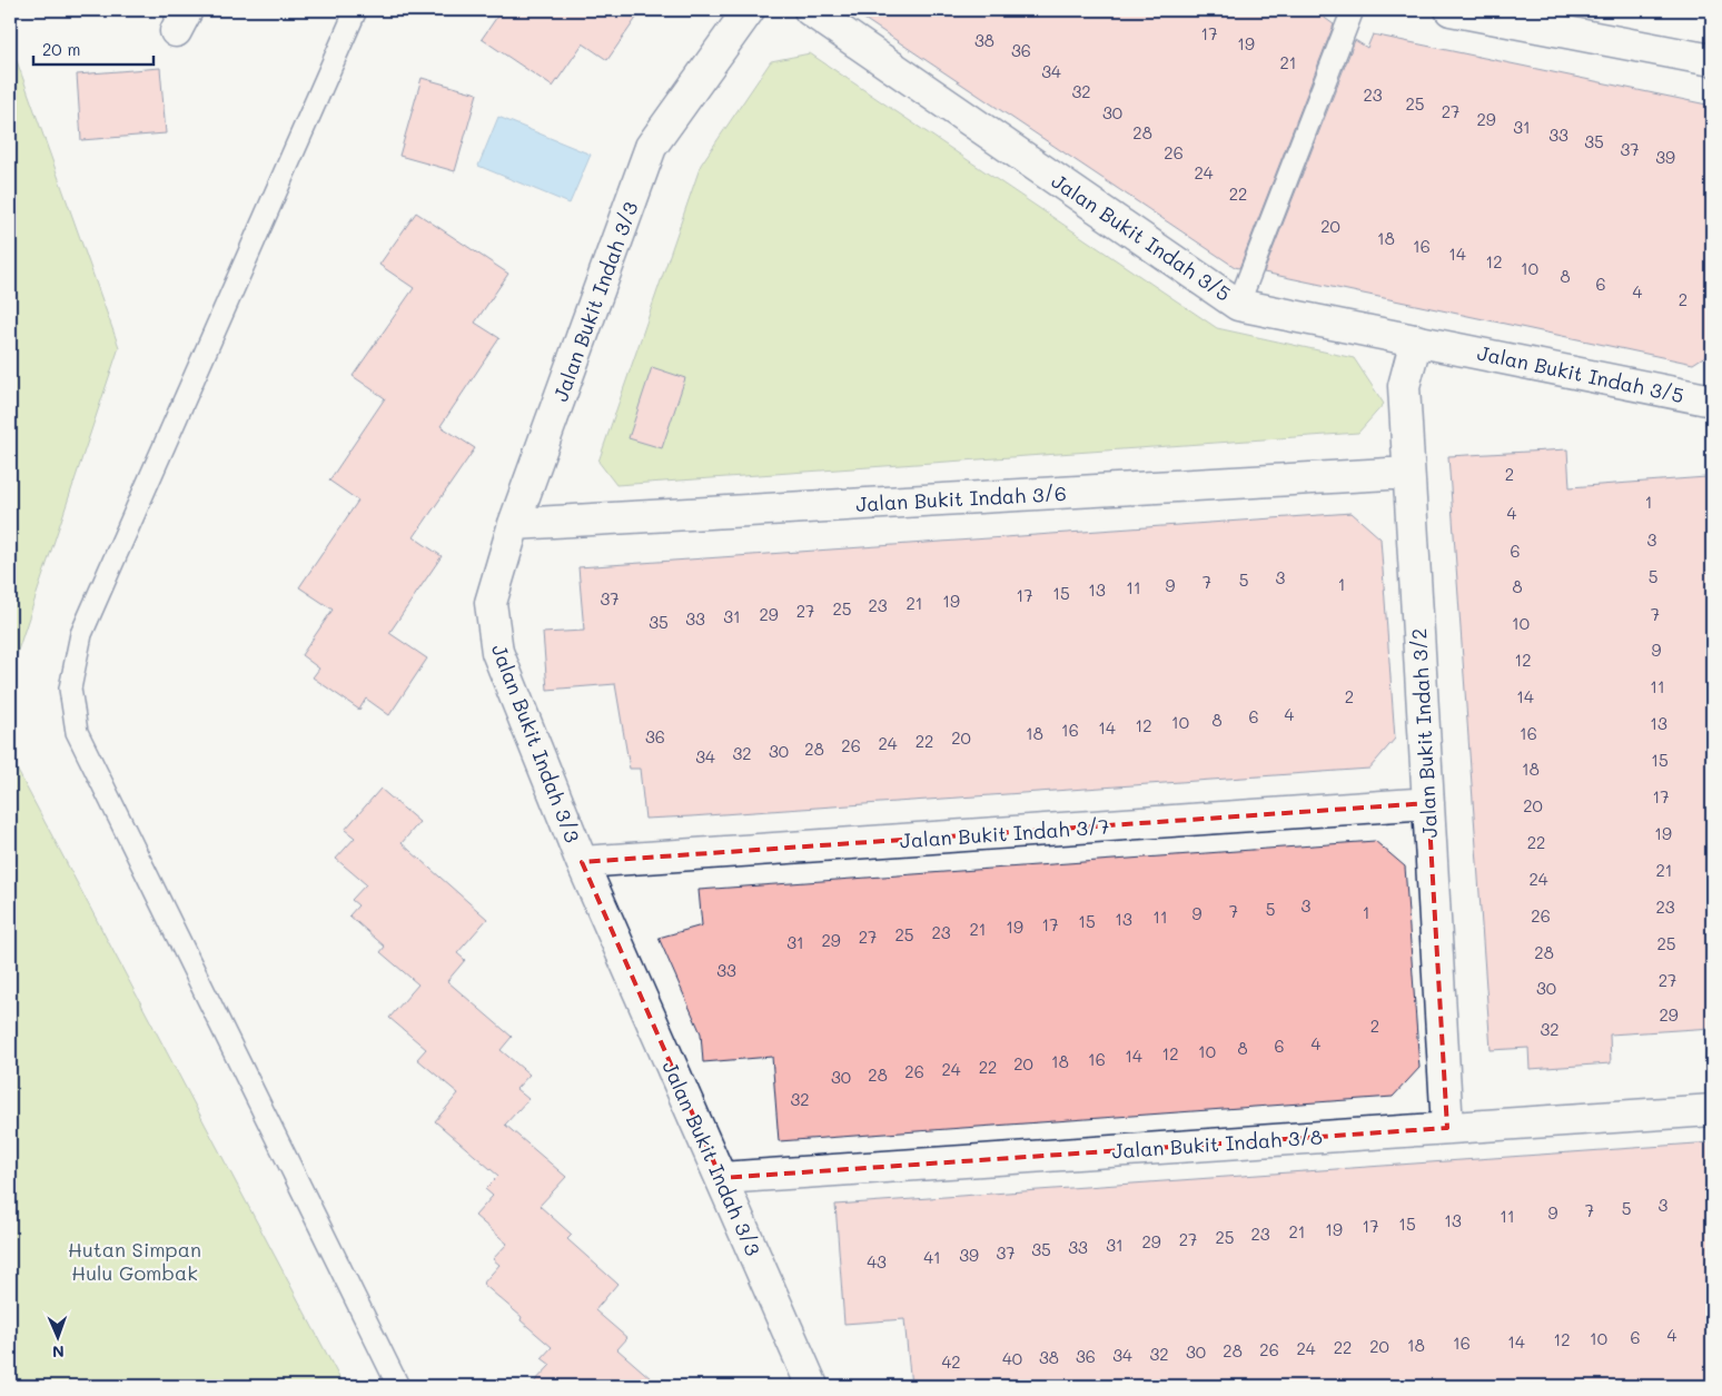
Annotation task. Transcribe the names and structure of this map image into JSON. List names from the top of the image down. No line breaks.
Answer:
{"streets":{"street":["Jalan Bukit Indah 3/5","Jalan Bukit Indah 3/3","Jalan Bukit Indah 3/6","Jalan Bukit Indah 3/2","Jalan Bukit Indah 3/7","Jalan Bukit Indah 3/8"]},"crossings":[["Jalan Bukit Indah 3/5","Jalan Bukit Indah 3/2"],["Jalan Bukit Indah 3/3","Jalan Bukit Indah 3/6"],["Jalan Bukit Indah 3/3","Jalan Bukit Indah 3/7"],["Jalan Bukit Indah 3/3","Jalan Bukit Indah 3/8"],["Jalan Bukit Indah 3/6","Jalan Bukit Indah 3/2"],["Jalan Bukit Indah 3/2","Jalan Bukit Indah 3/7"],["Jalan Bukit Indah 3/2","Jalan Bukit Indah 3/8"]],"parks":["Hutan Simpan Hulu Gombak"],"house_numbers":["17","38","19","36","21","34","32","23","25","27","30","29","31","28","33","35","37","26","39","24","22","20","18","16","14","12","10","8","6","4","2","2","1","4","3","6","5","3","5","7","1","9","8","11","13","15","17","37","19","21","23","25","27","29","7","31","33","35","10","9","12","11","2","14","4","6","8","10","13","12","14","16","18","16","36","20","22","24","26","28","30","32","34","15","18","17","20","19","22","21","24","3","23","5","7","1","9","26","11","13","15","17","19","21","23","25","27","29","31","25","28","33","27","30","29","2","32","4","6","8","10","12","14","16","18","20","22","24","26","28","30","32","3","5","7","9","11","13","15","17","19","21","23","25","27","29","31","33","35","37","39","41","43","4","6","10","12","14","16","18","20","22","24","26","28","30","32","34","36","38","40","42"],"scale_bar":"20 m","north":"bottom"}
